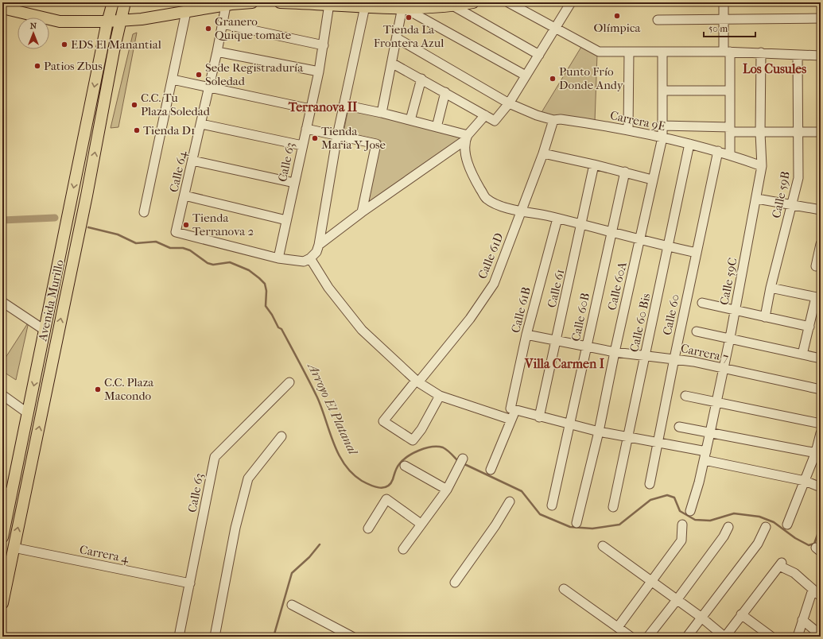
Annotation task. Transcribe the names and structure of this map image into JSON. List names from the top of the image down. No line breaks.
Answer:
{"streets":{"main road":["Avenida Murillo"],"street":["Carrera 9E","Calle 63","Calle 64","Calle 59B","Calle 61D","Calle 59C","Calle 60A","Calle 61","Calle 61B","Calle 60","Calle 60B","Calle 60 Bis","Carrera 7","Carrera 4"]},"crossings":[["Carrera 9E","Calle 61D"],["Carrera 9E","Calle 59C"],["Carrera 9E","Calle 60A"],["Carrera 9E","Calle 60"],["Carrera 9E","Calle 60 Bis"],["Calle 63","Calle 64"],["Calle 63","Carrera 4"],["Calle 59C","Carrera 7"],["Calle 60A","Carrera 7"],["Calle 61","Carrera 7"],["Avenida Murillo","Carrera 4"],["Calle 61B","Carrera 7"],["Calle 60","Carrera 7"],["Calle 60B","Carrera 7"],["Calle 60 Bis","Carrera 7"]],"districts":["Los Cusules","Terranova II","Villa Carmen I"],"water":["Arroyo El Platanal"],"places":["Olímpica","Tienda La Frontera Azul","Granero Quique tomate","EDS El Manantial","Patios Zbus","Sede Registraduría Soledad","Punto Frío Donde Andy","C.C. Tu Plaza Soledad","Tienda D1","Tienda Maria Y Jose","Tienda Terranova 2","C.C. Plaza Macondo"],"scale_bar":"50 m","north":"top"}
